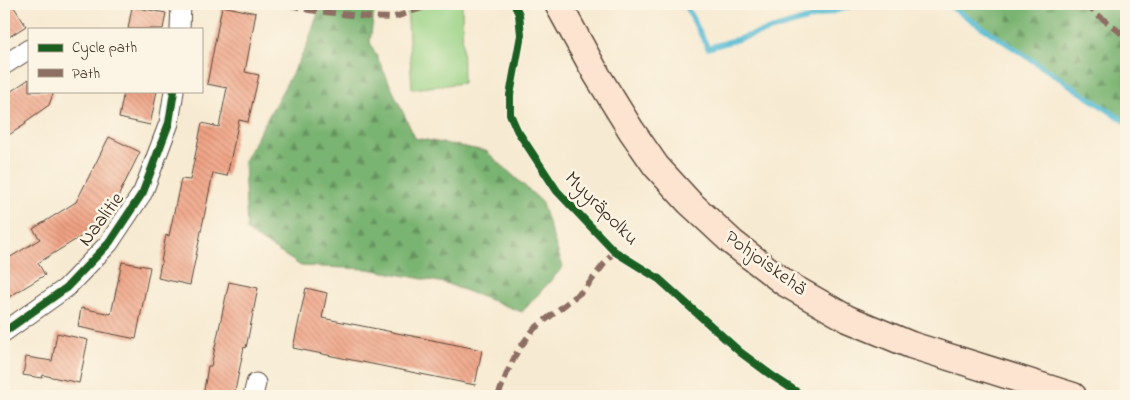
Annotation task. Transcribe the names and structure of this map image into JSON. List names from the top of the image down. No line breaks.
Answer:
{"streets":{"main road":["Pohjoiskehä"],"street":["Naalitie"],"cycle path":["Myyräpolku"]},"legend":["Cycle path","Path"]}
